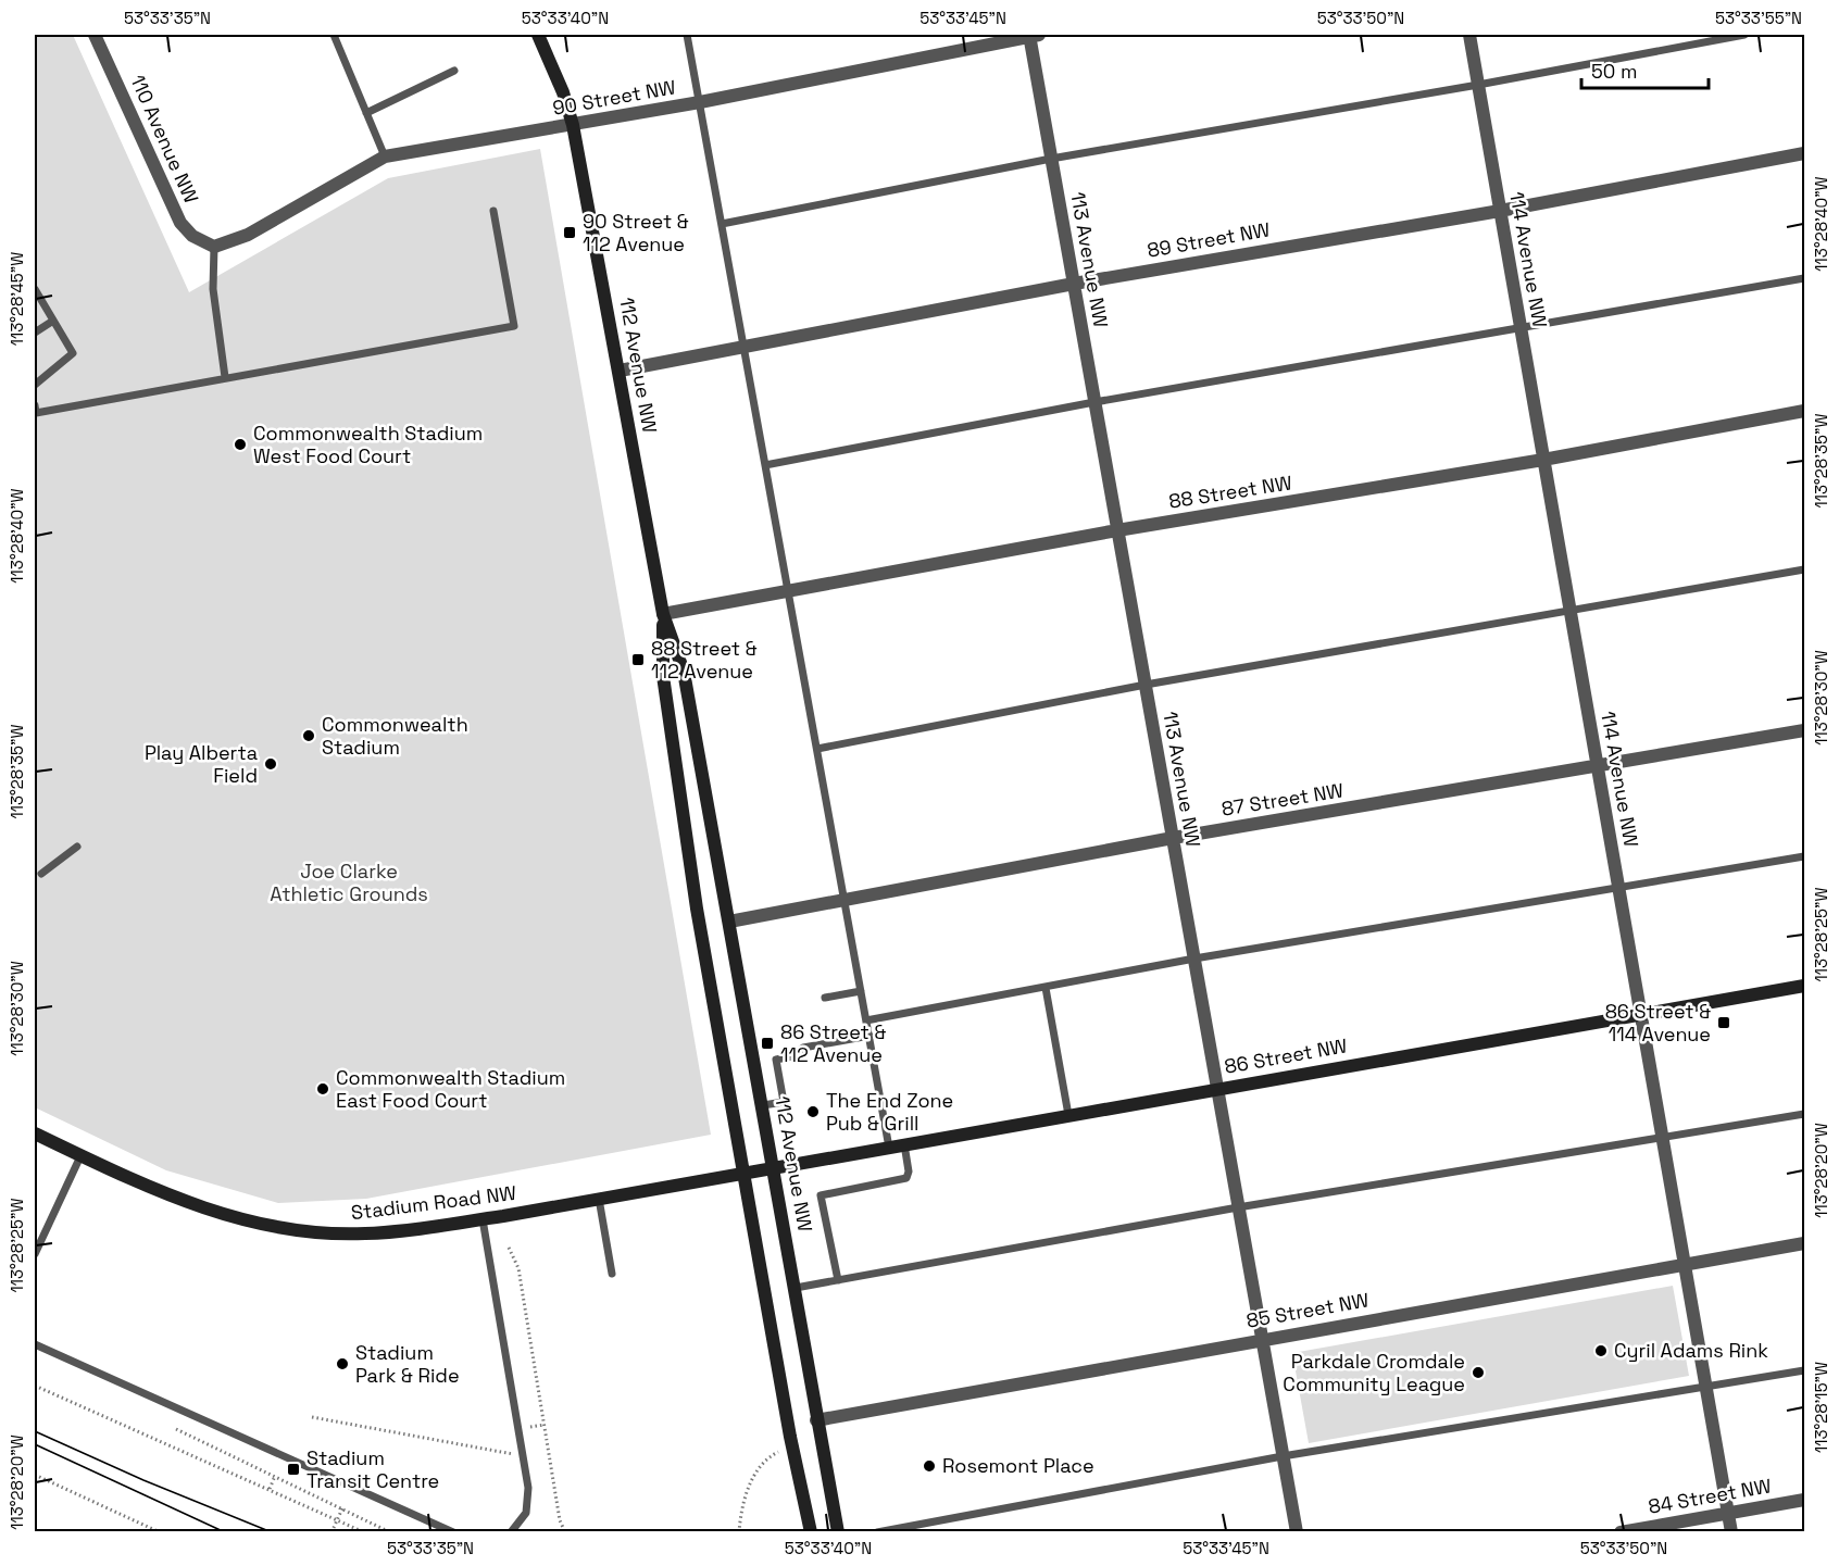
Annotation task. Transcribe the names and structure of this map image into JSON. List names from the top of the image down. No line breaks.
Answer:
{"streets":{"main road":["112 Avenue NW","86 Street NW","Stadium Road NW"],"street":["90 Street NW","110 Avenue NW","89 Street NW","113 Avenue NW","114 Avenue NW","88 Street NW","87 Street NW","85 Street NW","84 Street NW"]},"crossings":[["90 Street NW","110 Avenue NW"],["90 Street NW","113 Avenue NW"],["90 Street NW","112 Avenue NW"],["89 Street NW","113 Avenue NW"],["89 Street NW","114 Avenue NW"],["89 Street NW","112 Avenue NW"],["113 Avenue NW","88 Street NW"],["113 Avenue NW","87 Street NW"],["113 Avenue NW","86 Street NW"],["113 Avenue NW","85 Street NW"],["114 Avenue NW","88 Street NW"],["114 Avenue NW","87 Street NW"],["114 Avenue NW","86 Street NW"],["114 Avenue NW","85 Street NW"],["114 Avenue NW","84 Street NW"],["112 Avenue NW","88 Street NW"],["112 Avenue NW","87 Street NW"],["112 Avenue NW","86 Street NW"],["112 Avenue NW","Stadium Road NW"],["112 Avenue NW","85 Street NW"],["86 Street NW","Stadium Road NW"]],"parks":["Joe Clarke Athletic Grounds"],"places":{"transit":["90 Street & 112 Avenue","88 Street & 112 Avenue","86 Street & 114 Avenue","86 Street & 112 Avenue","Stadium Transit Centre"],"other":["Commonwealth Stadium West Food Court","Commonwealth Stadium","Play Alberta Field","Commonwealth Stadium East Food Court","The End Zone Pub & Grill","Cyril Adams Rink","Stadium Park & Ride","Parkdale Cromdale Community League","Rosemont Place"]},"scale_bar":"50 m","coordinates":["53°33'35\"N","53°33'40\"N","53°33'45\"N","53°33'50\"N","53°33'55\"N","113°28'40\"W","113°28'45\"W","113°28'35\"W","113°28'30\"W","113°28'25\"W","113°28'20\"W","113°28'15\"W"]}
